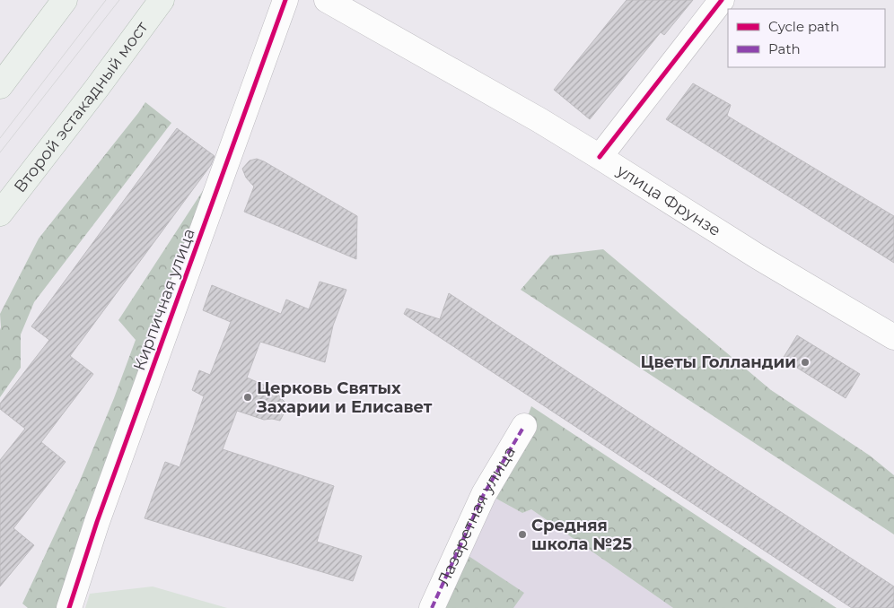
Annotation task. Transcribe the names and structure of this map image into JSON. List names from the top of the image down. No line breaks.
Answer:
{"streets":{"main road":["Второй эстакадный мост"],"street":["улица Фрунзе","Кирпичная улица","Лазаретная улица"]},"places":["Цветы Голландии","Церковь Святых Захарии и Елисавет","Средняя школа №25"],"legend":["Cycle path","Path"]}
